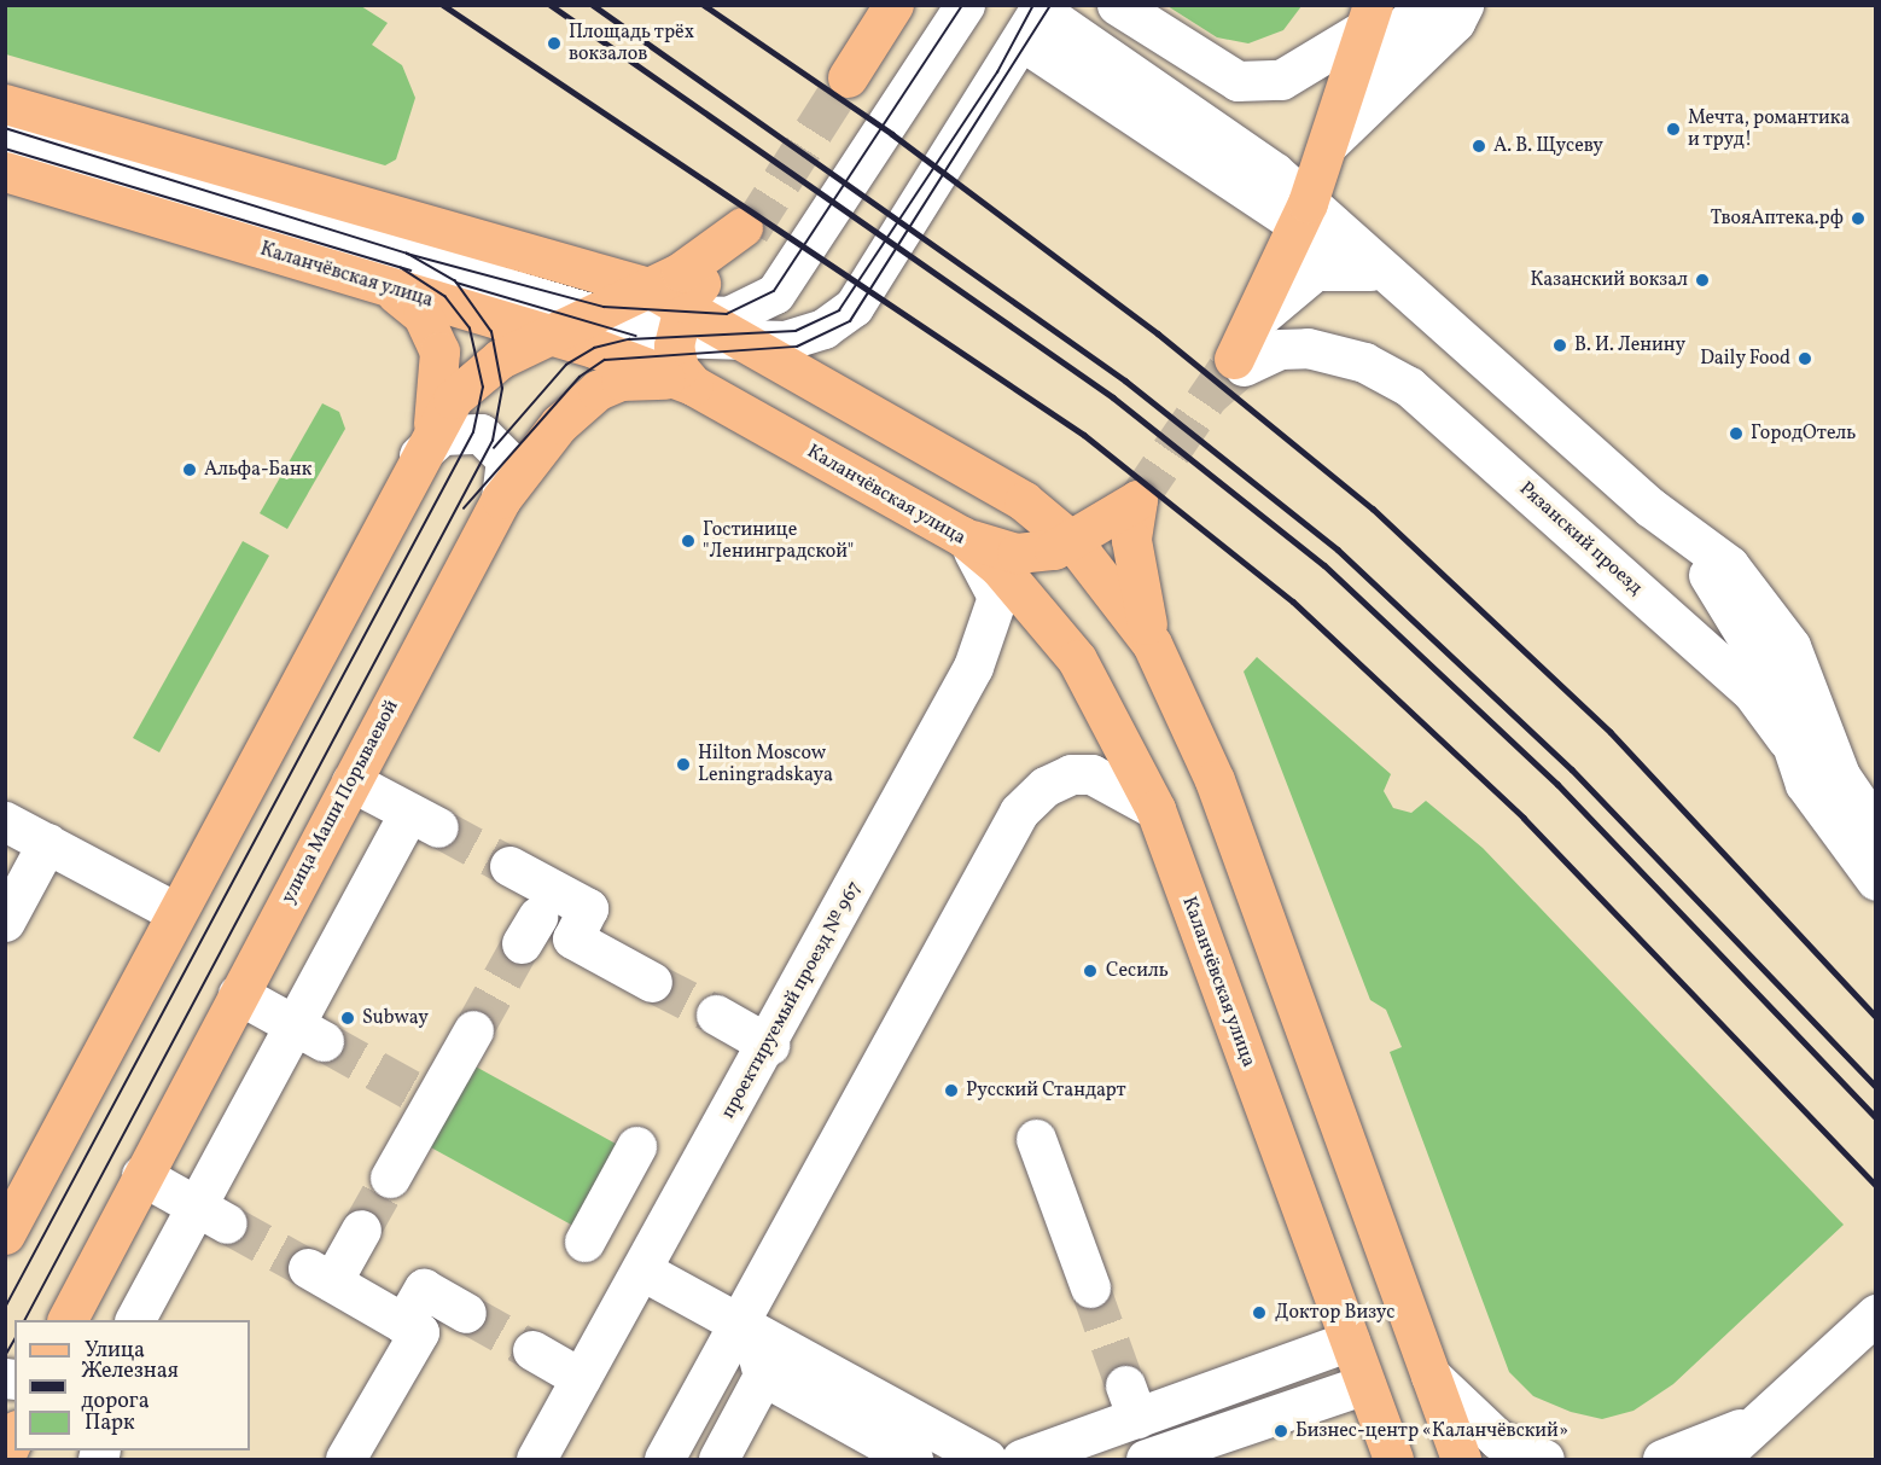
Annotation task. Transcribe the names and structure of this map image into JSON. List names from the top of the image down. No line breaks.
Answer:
{"streets":{"main road":["Каланчёвская улица","улица Маши Порываевой"],"street":["Рязанский проезд","проектируемый проезд № 967"]},"crossings":[["Каланчёвская улица","улица Маши Порываевой"],["Каланчёвская улица","проектируемый проезд № 967"]],"places":["Площадь трёх вокзалов","Мечта, романтика и труд!","А. В. Щусеву","ТвояАптека.рф","Казанский вокзал","В. И. Ленину","Daily Food","ГородОтель","Альфа-Банк","Гостинице \"Ленинградской\"","Hilton Moscow Leningradskaya","Сесиль","Subway","Русский Стандарт","Доктор Визус","Бизнес-центр «Каланчёвский»"],"legend":["Улица","Железная дорога","Парк"]}
